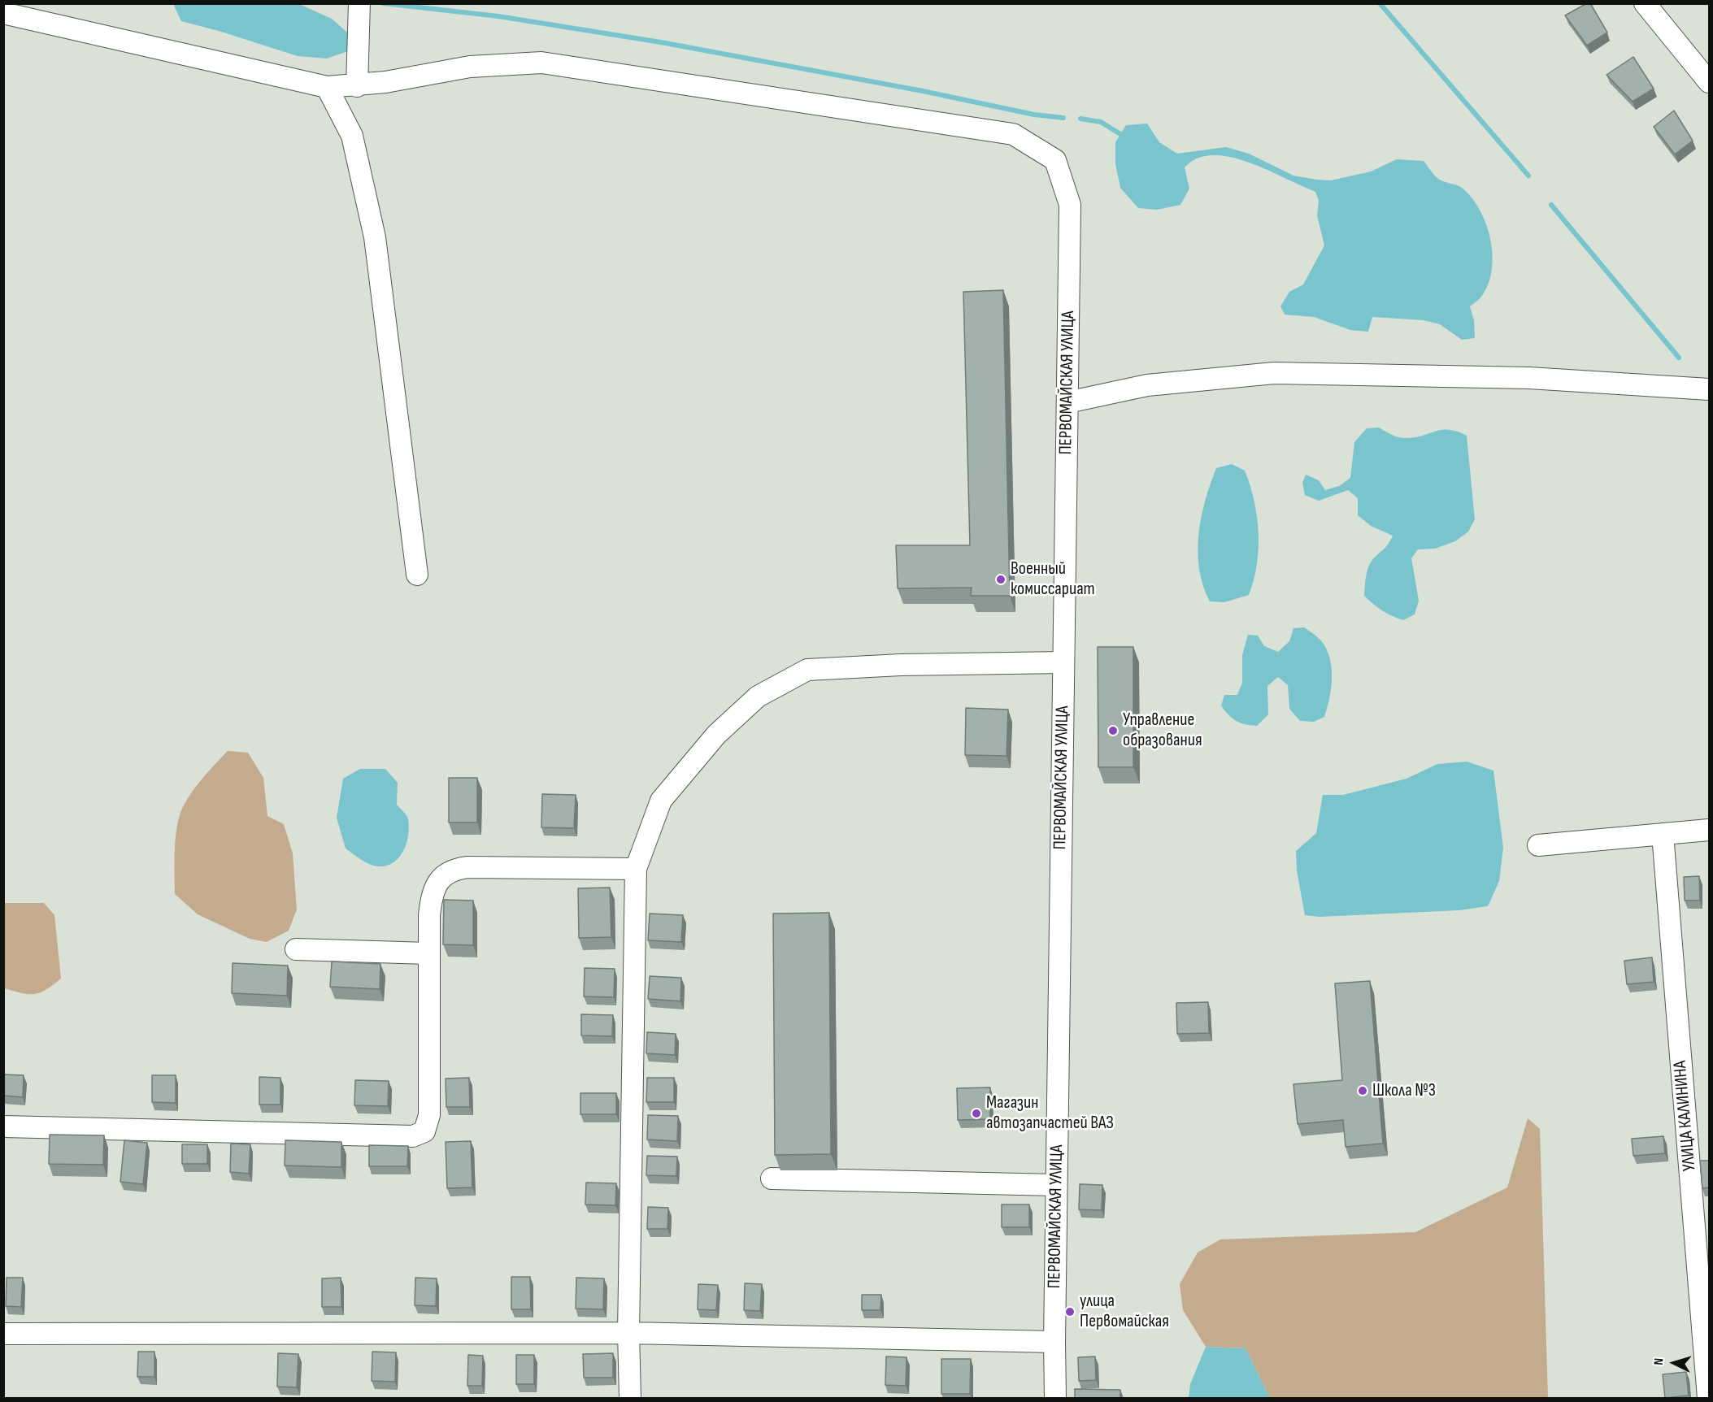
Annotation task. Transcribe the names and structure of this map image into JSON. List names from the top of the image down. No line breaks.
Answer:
{"streets":{"street":["ПЕРВОМАЙСКАЯ УЛИЦА","УЛИЦА КАЛИНИНА"]},"places":["Военный комиссариат","Управление образования","Школа №3","Магазин автозапчастей ВАЗ","улица Первомайская"],"north":"left"}
